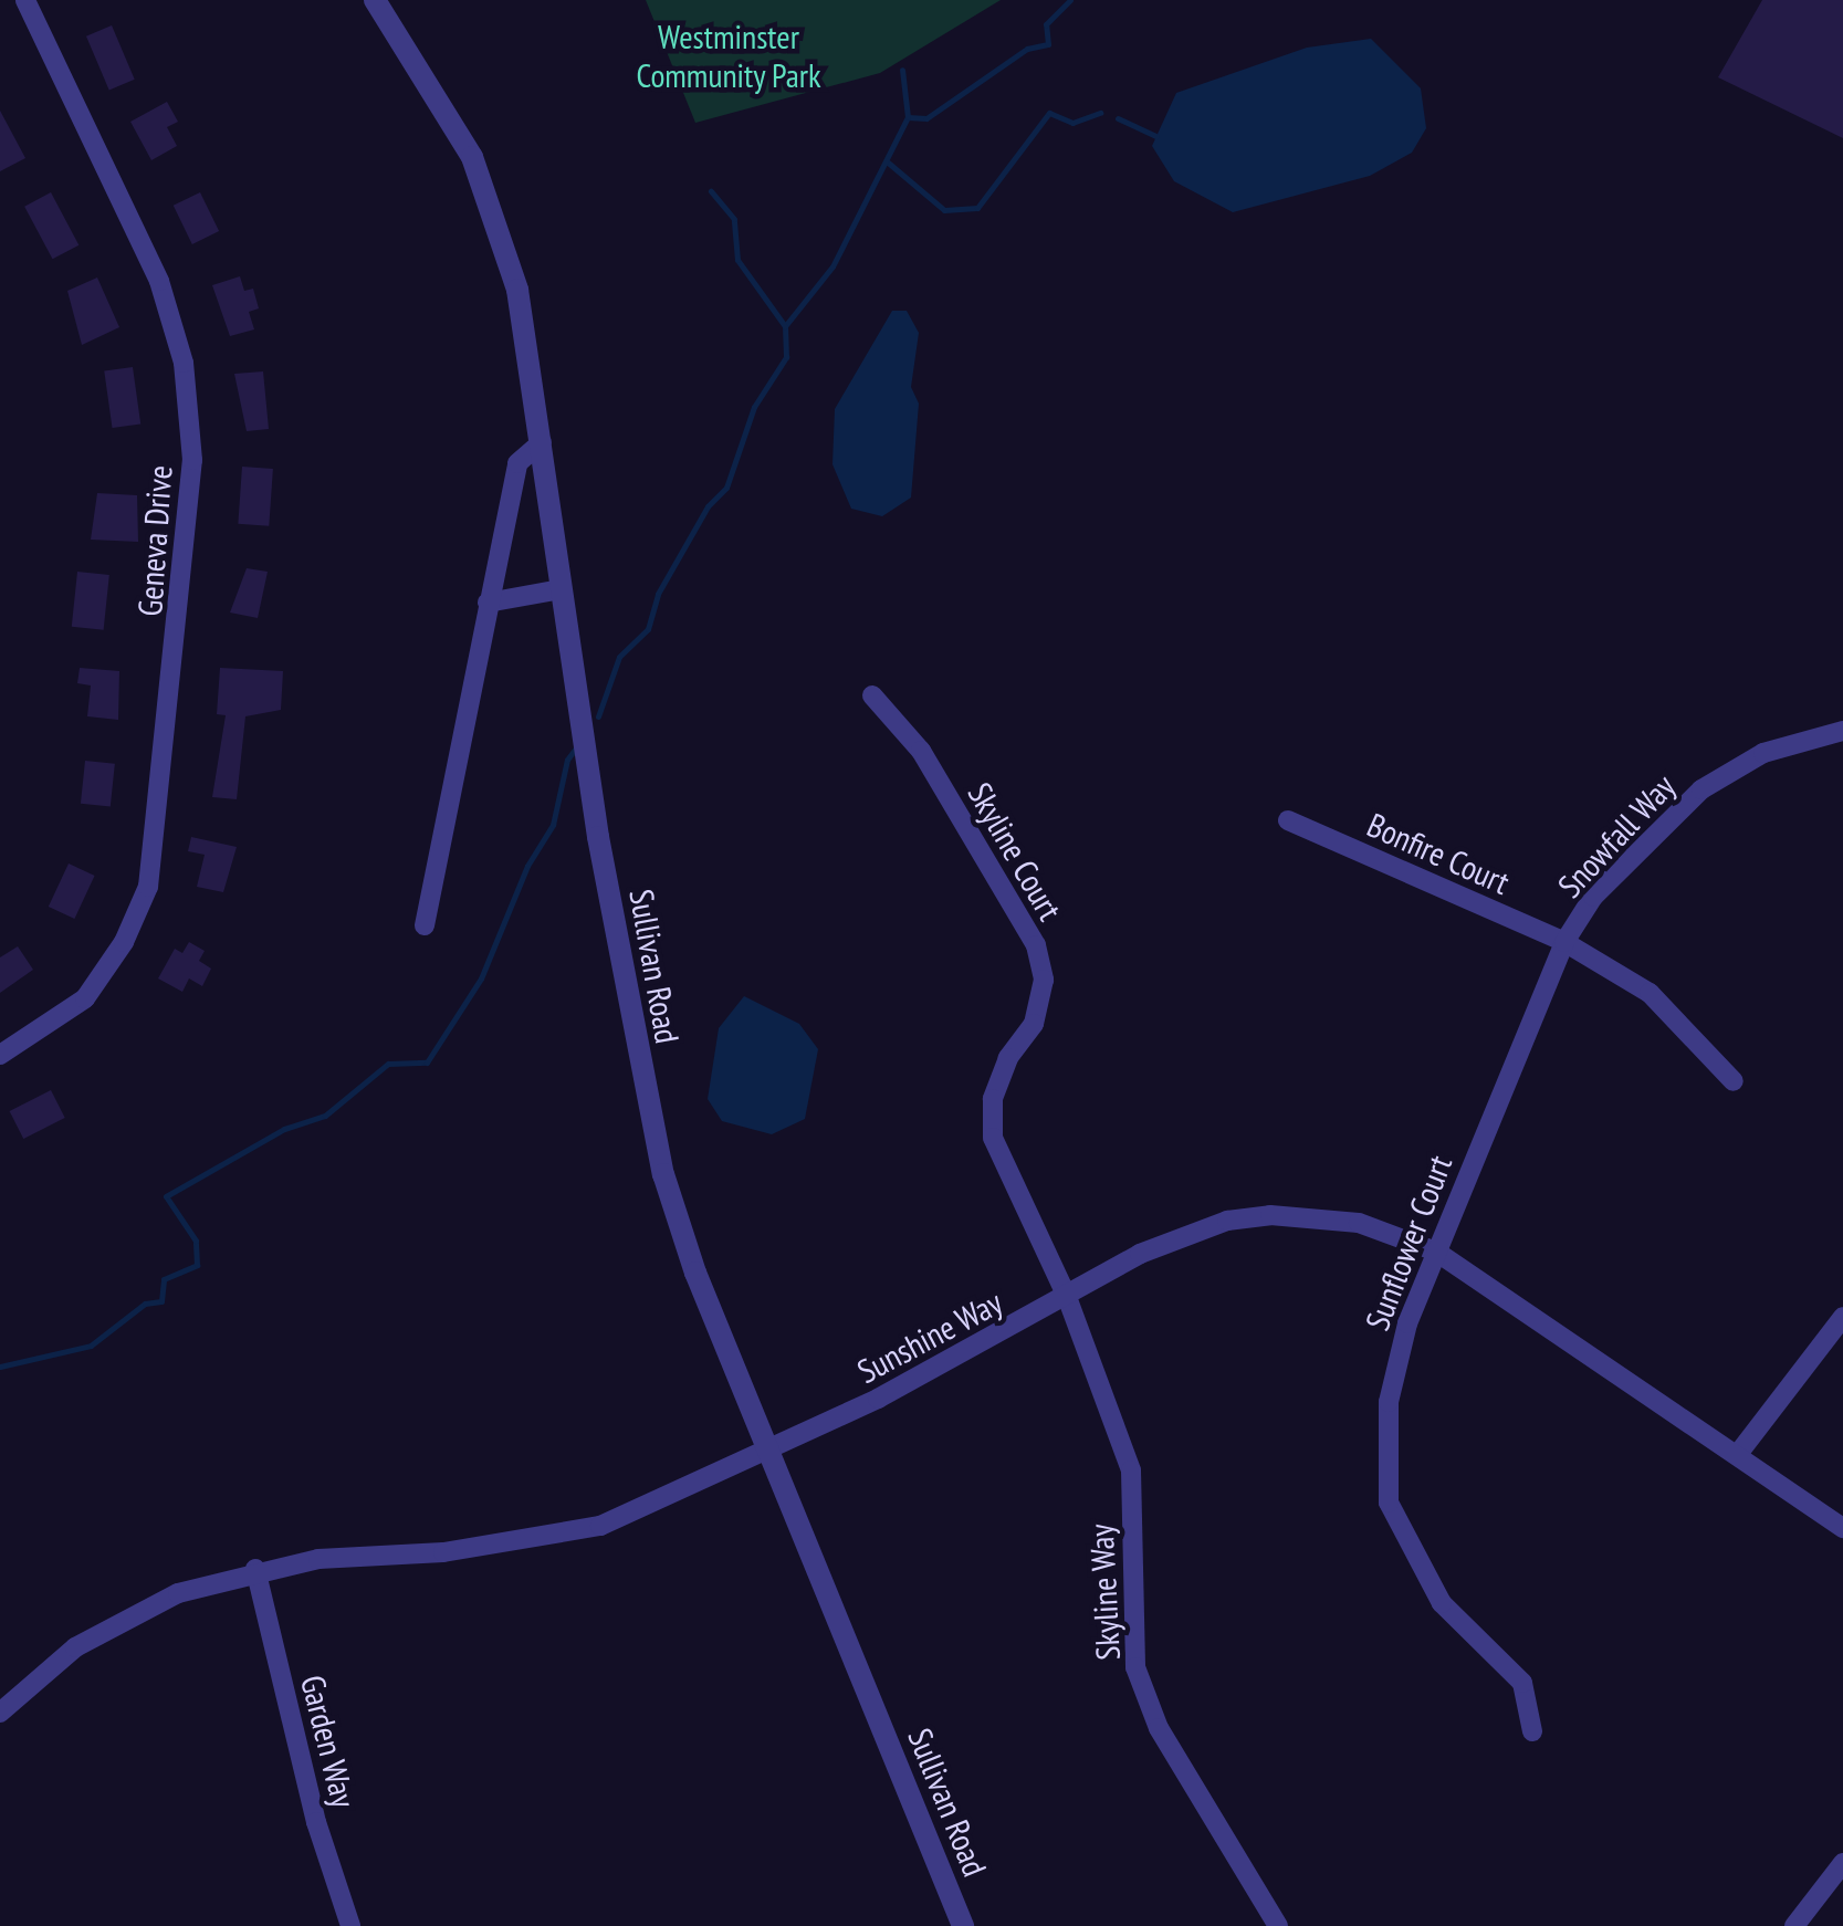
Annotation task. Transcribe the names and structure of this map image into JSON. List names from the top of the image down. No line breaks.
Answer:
{"streets":{"street":["Geneva Drive","Snowfall Way","Skyline Court","Bonfire Court","Sullivan Road","Sunflower Court","Sunshine Way","Skyline Way","Garden Way"]},"crossings":[["Snowfall Way","Bonfire Court"],["Snowfall Way","Sunflower Court"],["Skyline Court","Sunshine Way"],["Skyline Court","Skyline Way"],["Bonfire Court","Sunflower Court"],["Sullivan Road","Sunshine Way"],["Sunflower Court","Sunshine Way"],["Sunshine Way","Skyline Way"],["Sunshine Way","Garden Way"]],"parks":["Westminster Community Park"]}
